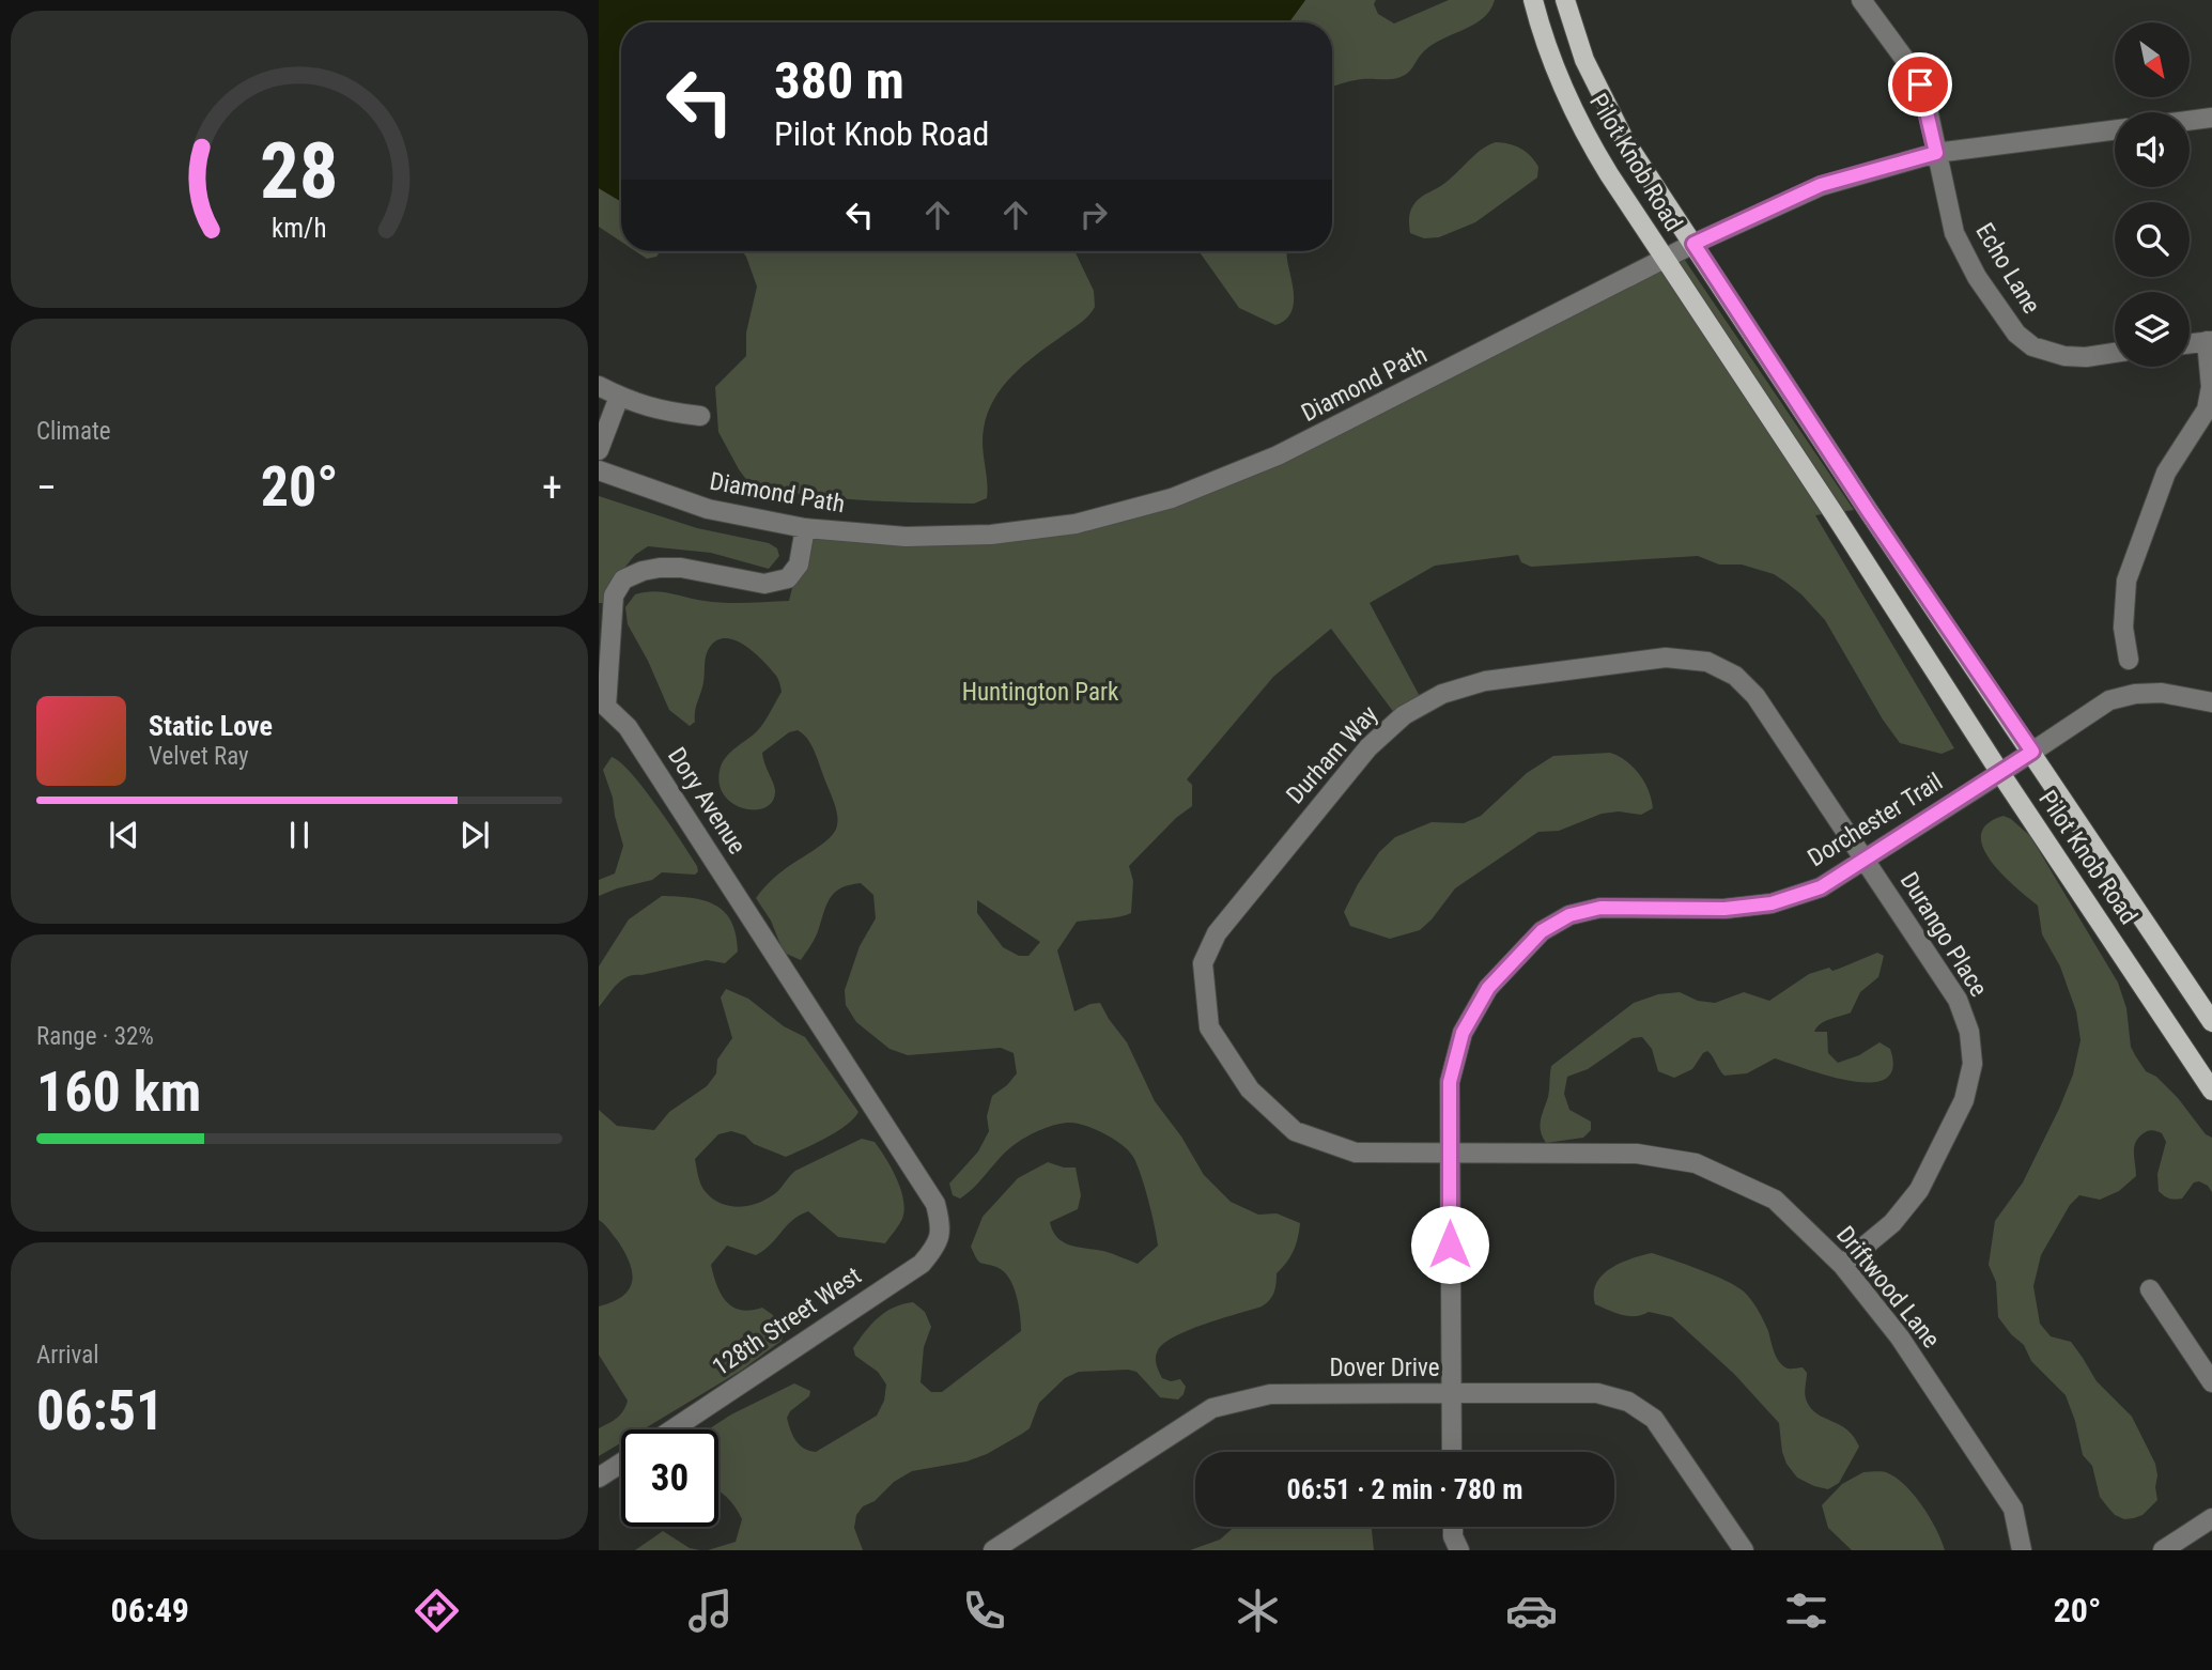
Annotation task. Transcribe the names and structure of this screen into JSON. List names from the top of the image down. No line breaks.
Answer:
{"streets":{"main road":["Pilot Knob Road"],"street":["Echo Lane","Diamond Path","Durham Way","Dory Avenue","Dorchester Trail","Durango Place","Driftwood Lane","128th Street West","Dover Drive"]},"crossings":[["Pilot Knob Road","Diamond Path"],["Pilot Knob Road","Dorchester Trail"],["Echo Lane","Diamond Path"],["Diamond Path","Dory Avenue"],["Durham Way","Dorchester Trail"],["Durham Way","Durango Place"],["Durham Way","Driftwood Lane"],["Dory Avenue","128th Street West"],["Dorchester Trail","Durango Place"],["Dorchester Trail","Driftwood Lane"],["Dorchester Trail","Dover Drive"],["Durango Place","Driftwood Lane"]],"parks":["Huntington Park"],"north":"bottom right","page":{"turn":["380 m","Pilot Knob Road"],"tile":["Climate",["Range · 32%","160 km"],["Arrival","06:51"]],"heat":["−","20°","+"],"song":["Static Love","Velvet Ray"],"limit":"30","trip":"06:51 · 2 min · 780 m","tabs":["06:49","20°"],"gauge":["28","km/h"]}}
